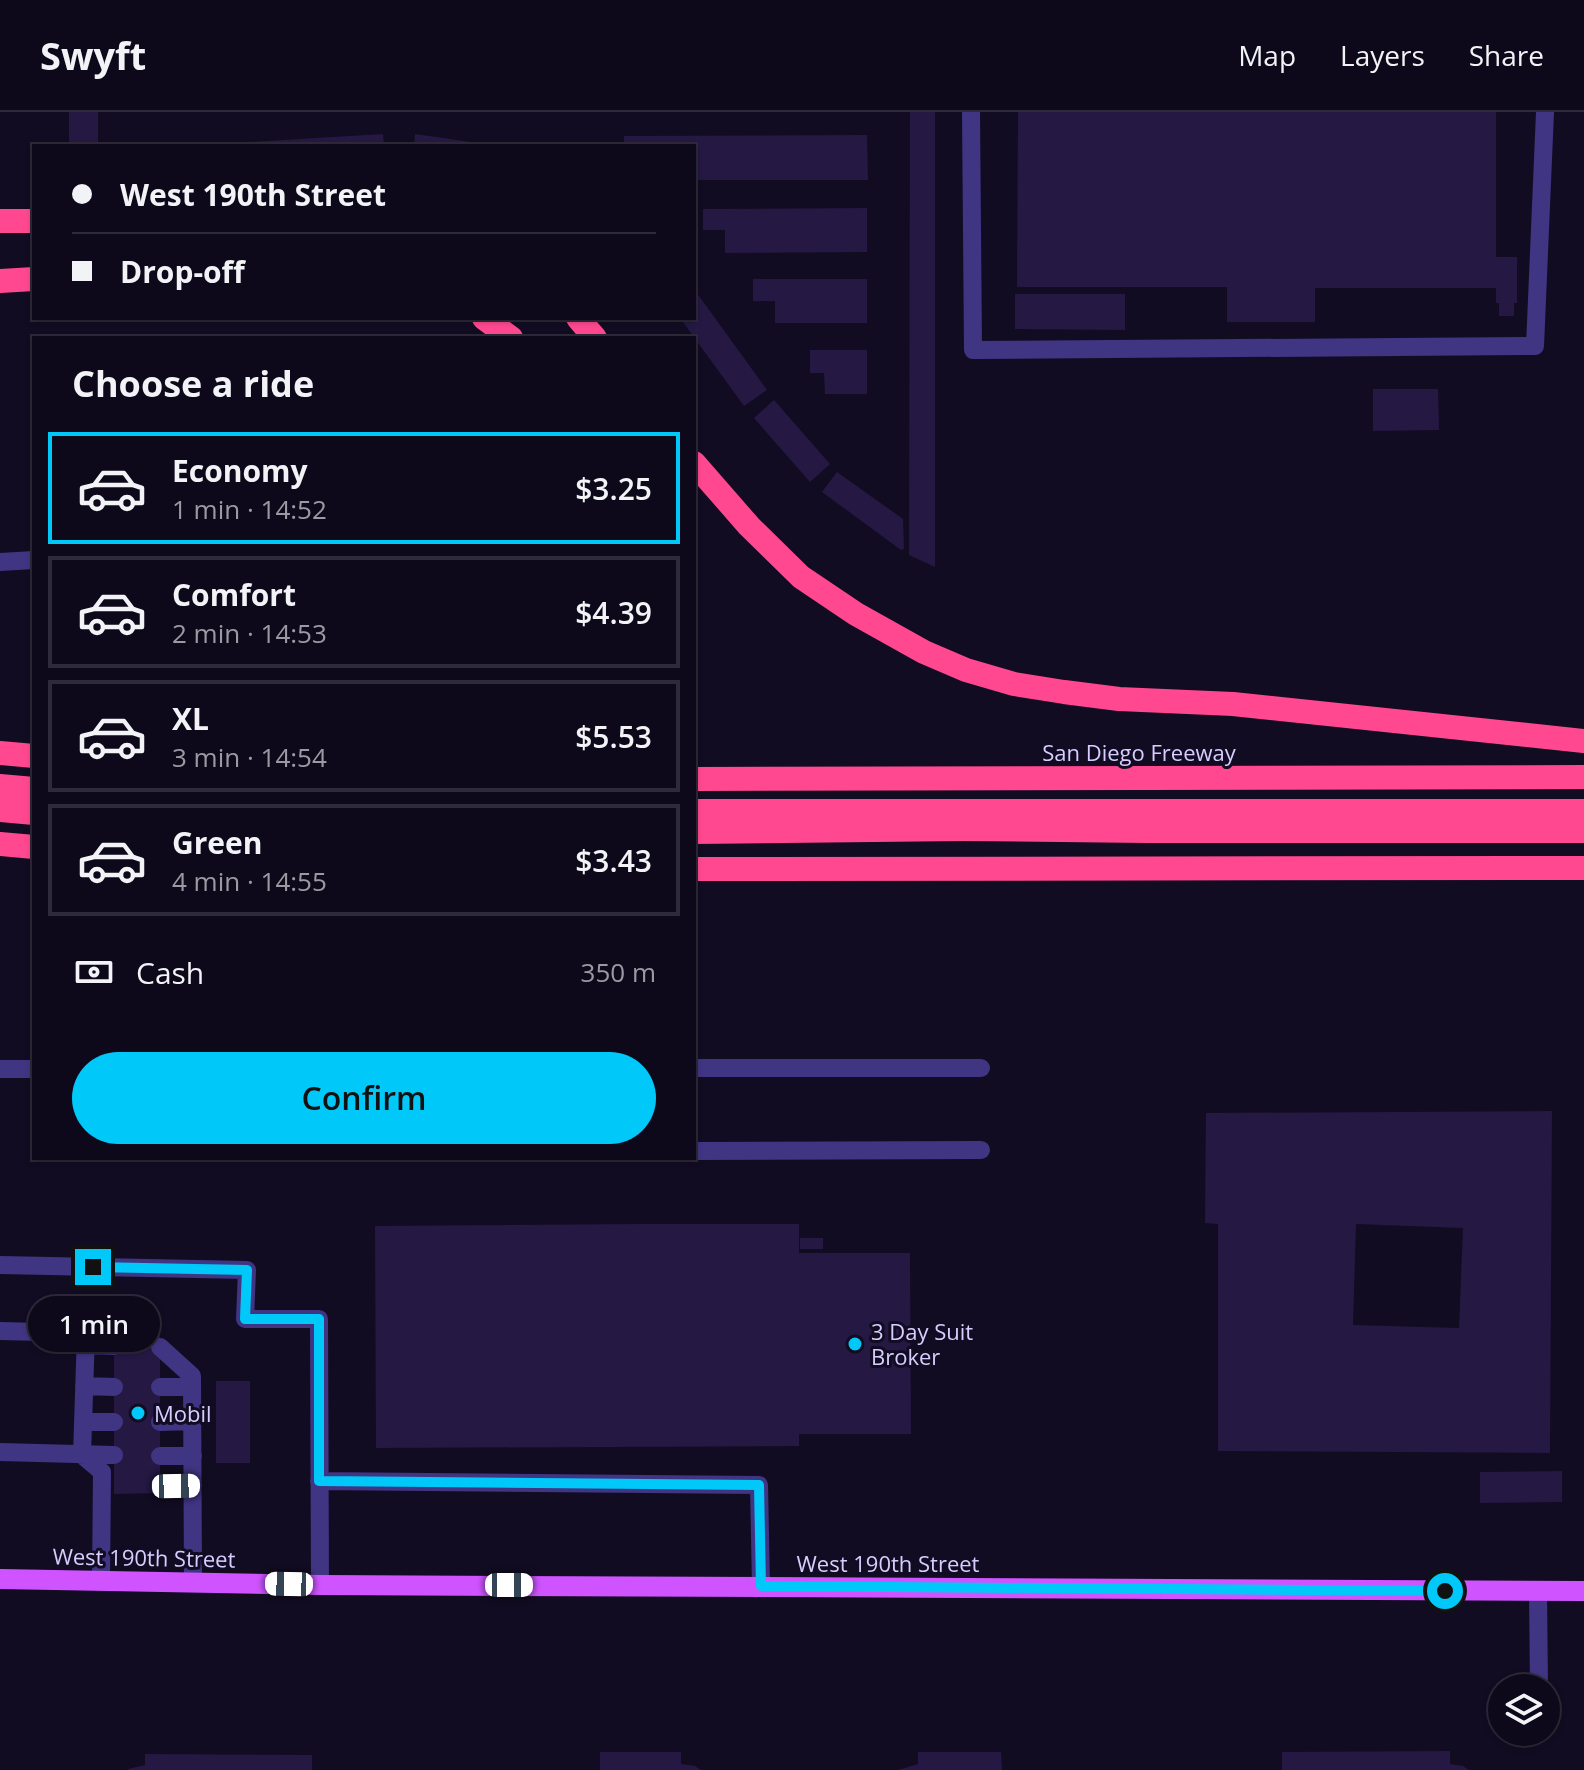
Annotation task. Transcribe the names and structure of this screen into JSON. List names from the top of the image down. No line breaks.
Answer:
{"streets":{"highway":["San Diego Freeway"],"main road":["West 190th Street"]},"places":["3 Day Suit Broker","Mobil"],"page":{"header":"Swyft","nav":["Map","Layers","Share"],"banner":["West 190th Street","Drop-off"],"heading":"Choose a ride","list":[{"name":"Economy","note":"1 min · 14:52","value":"$3.25"},{"name":"Comfort","note":"2 min · 14:53","value":"$4.39"},{"name":"XL","note":"3 min · 14:54","value":"$5.53"},{"name":"Green","note":"4 min · 14:55","value":"$3.43"}],"pay":["Cash","350 m"],"buttons":"Confirm","bubble":"1 min"}}
